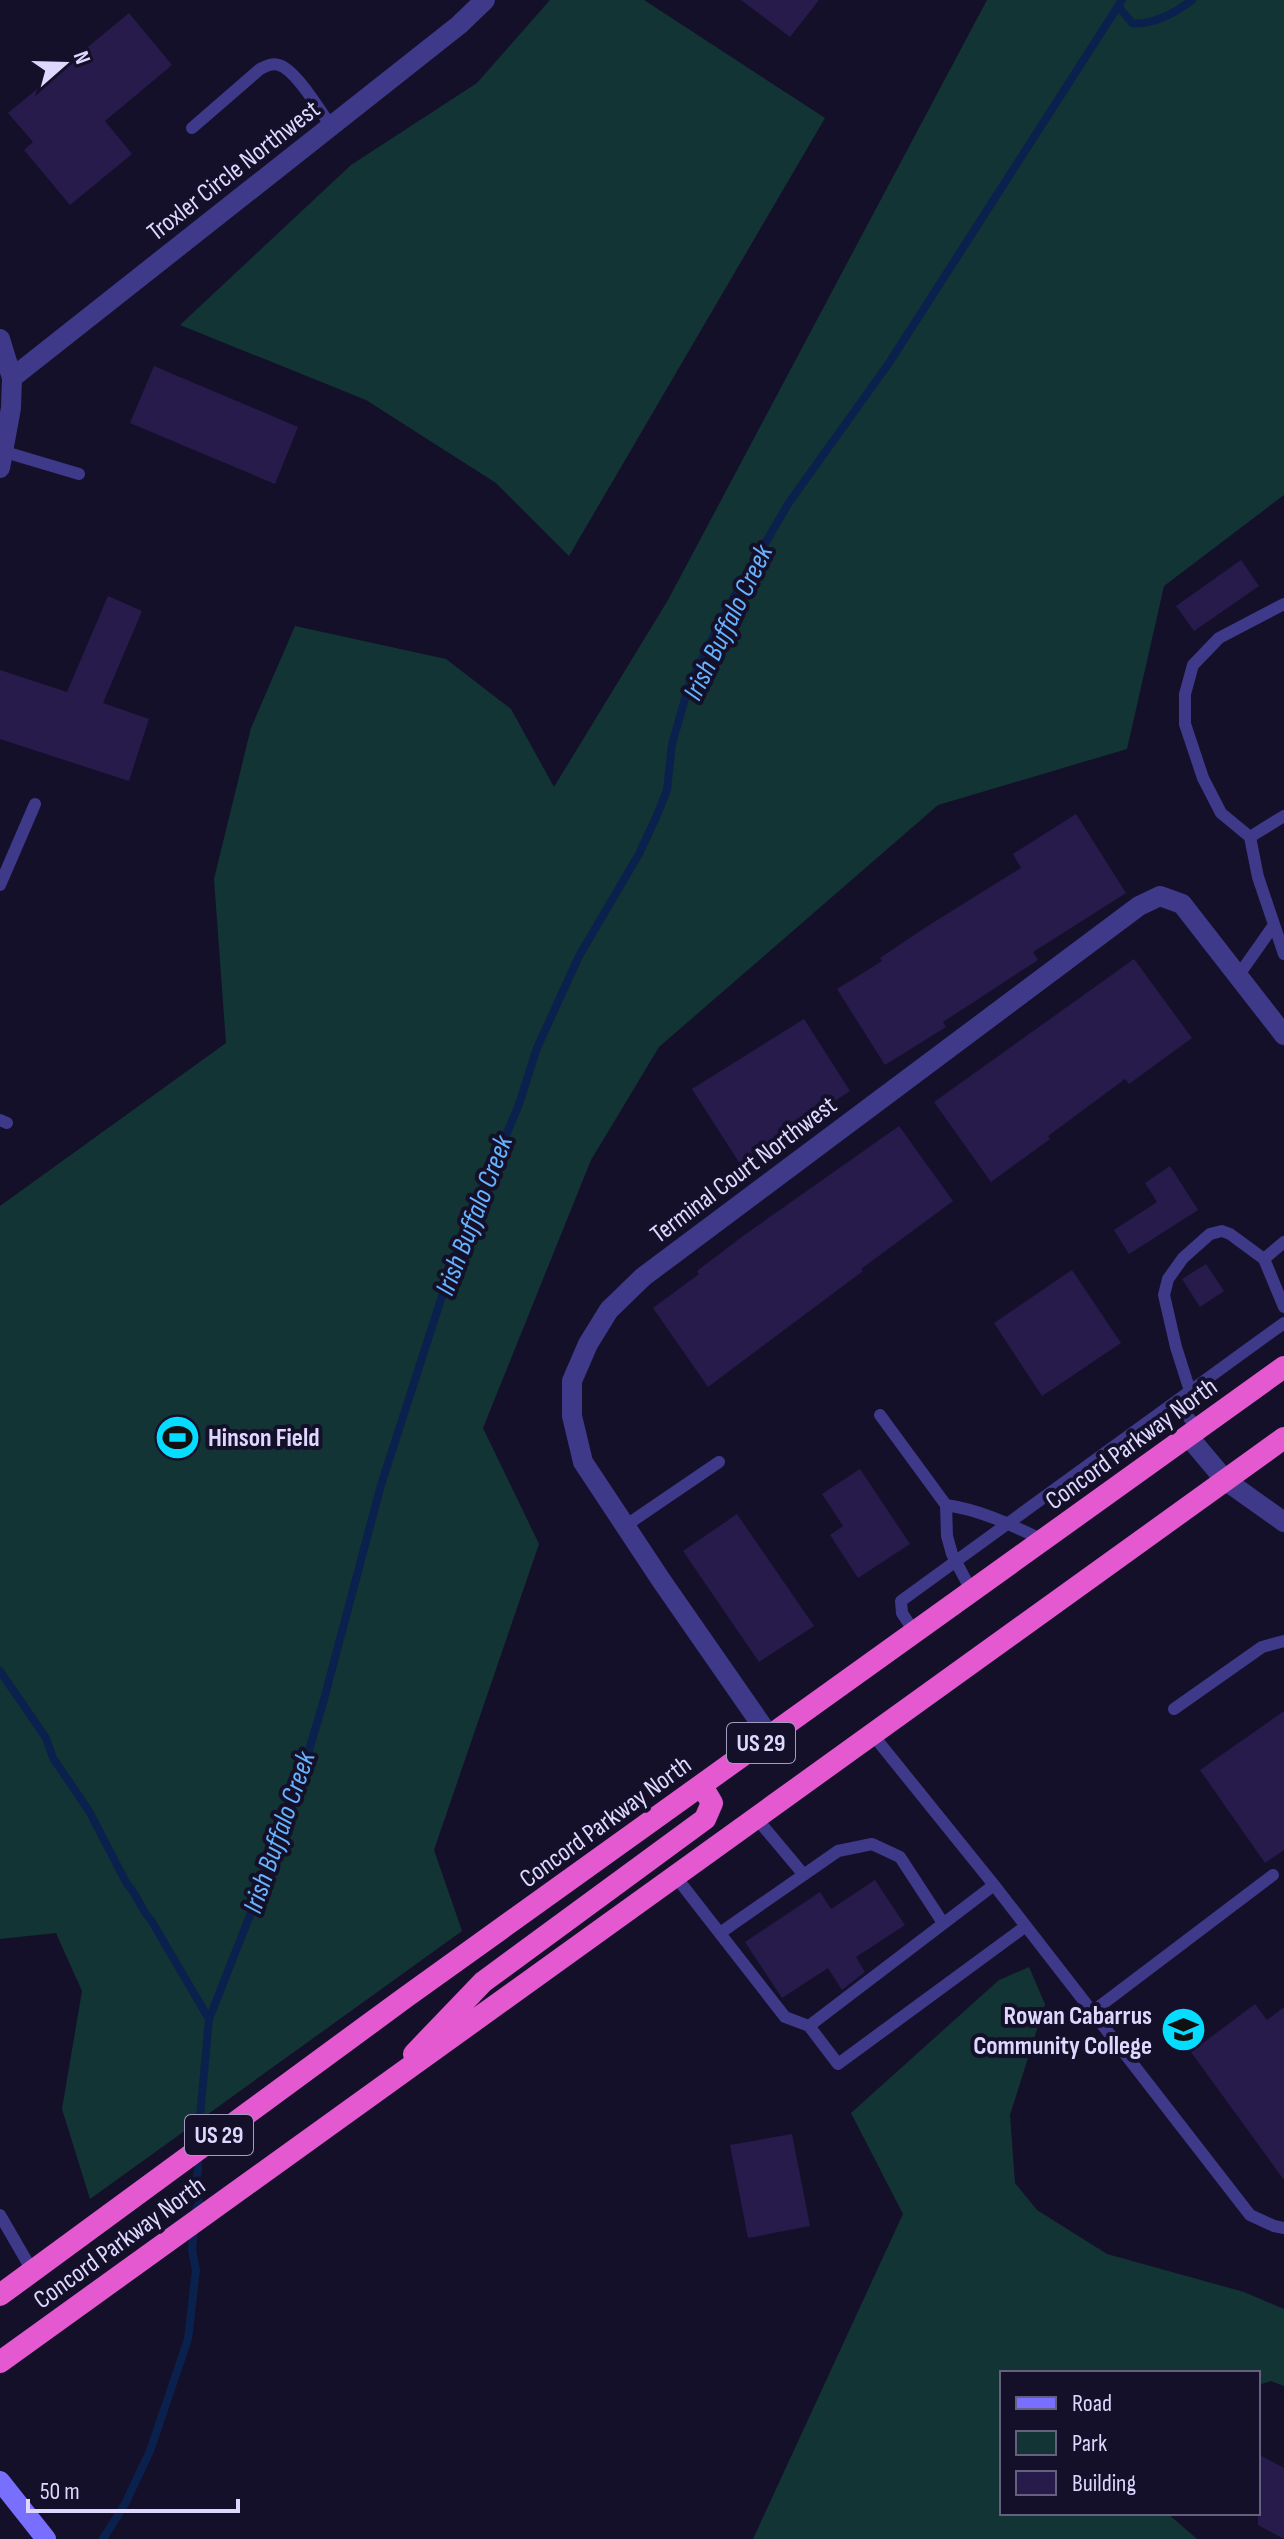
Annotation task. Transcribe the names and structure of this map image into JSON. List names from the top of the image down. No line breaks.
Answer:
{"streets":{"highway":["Concord Parkway North","US 29"],"street":["Troxler Circle Northwest","Terminal Court Northwest"]},"crossings":[["Terminal Court Northwest","Concord Parkway North"]],"water":["Irish Buffalo Creek"],"places":{"sports":["Hinson Field"],"school or university":["Rowan Cabarrus Community College"]},"legend":["Road","Park","Building"],"scale_bar":"50 m","north":"right"}
